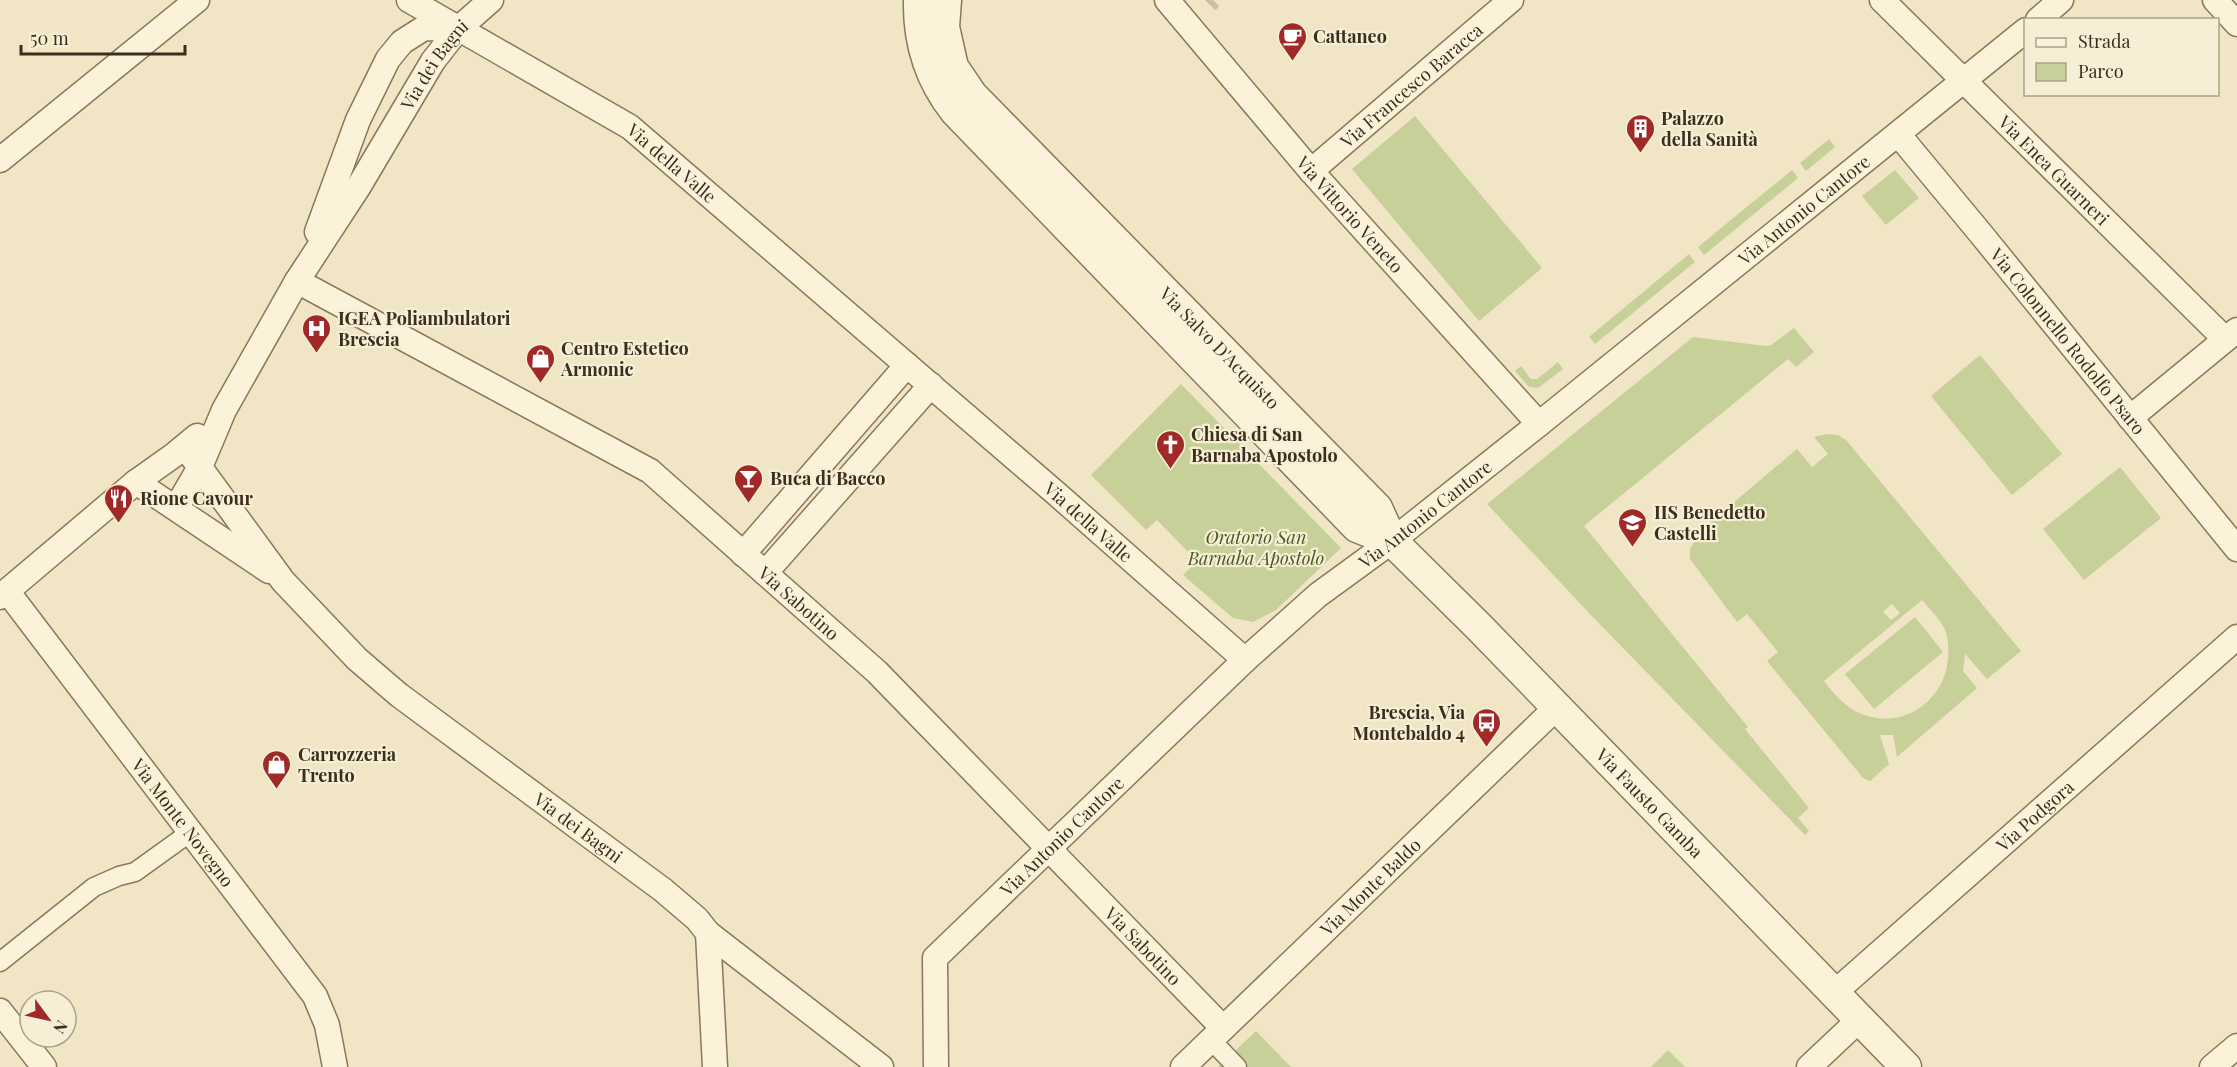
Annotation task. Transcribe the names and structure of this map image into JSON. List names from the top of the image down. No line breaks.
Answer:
{"streets":{"street":["Via dei Bagni","Via Francesco Baracca","Via della Valle","Via Enea Guarneri","Via Antonio Cantore","Via Vittorio Veneto","Via Colonnello Rodolfo Psaro","Via Salvo D'Acquisto","Via Sabotino","Via Fausto Gamba","Via Podgora","Via Monte Novegno","Via Monte Baldo"]},"crossings":[["Via dei Bagni","Via della Valle"],["Via dei Bagni","Via Sabotino"],["Via dei Bagni","Via Monte Novegno"],["Via Francesco Baracca","Via Vittorio Veneto"],["Via della Valle","Via Antonio Cantore"],["Via Enea Guarneri","Via Antonio Cantore"],["Via Antonio Cantore","Via Vittorio Veneto"],["Via Antonio Cantore","Via Colonnello Rodolfo Psaro"],["Via Antonio Cantore","Via Salvo D'Acquisto"],["Via Antonio Cantore","Via Sabotino"],["Via Antonio Cantore","Via Fausto Gamba"],["Via Salvo D'Acquisto","Via Fausto Gamba"],["Via Sabotino","Via Monte Baldo"],["Via Fausto Gamba","Via Podgora"],["Via Fausto Gamba","Via Monte Baldo"]],"parks":["Oratorio San Barnaba Apostolo"],"places":{"cafe":["Cattaneo"],"building":["Palazzo della Sanità"],"hospital":["IGEA Poliambulatori Brescia"],"shop":["Centro Estetico Armonic","Carrozzeria Trento"],"church":["Chiesa di San Barnaba Apostolo"],"bar":["Buca di Bacco"],"restaurant":["Rione Cavour"],"school or university":["IIS Benedetto Castelli"],"bus stop":["Brescia, Via Montebaldo 4"]},"legend":["Strada","Parco"],"scale_bar":"50 m","north":"bottom right"}
